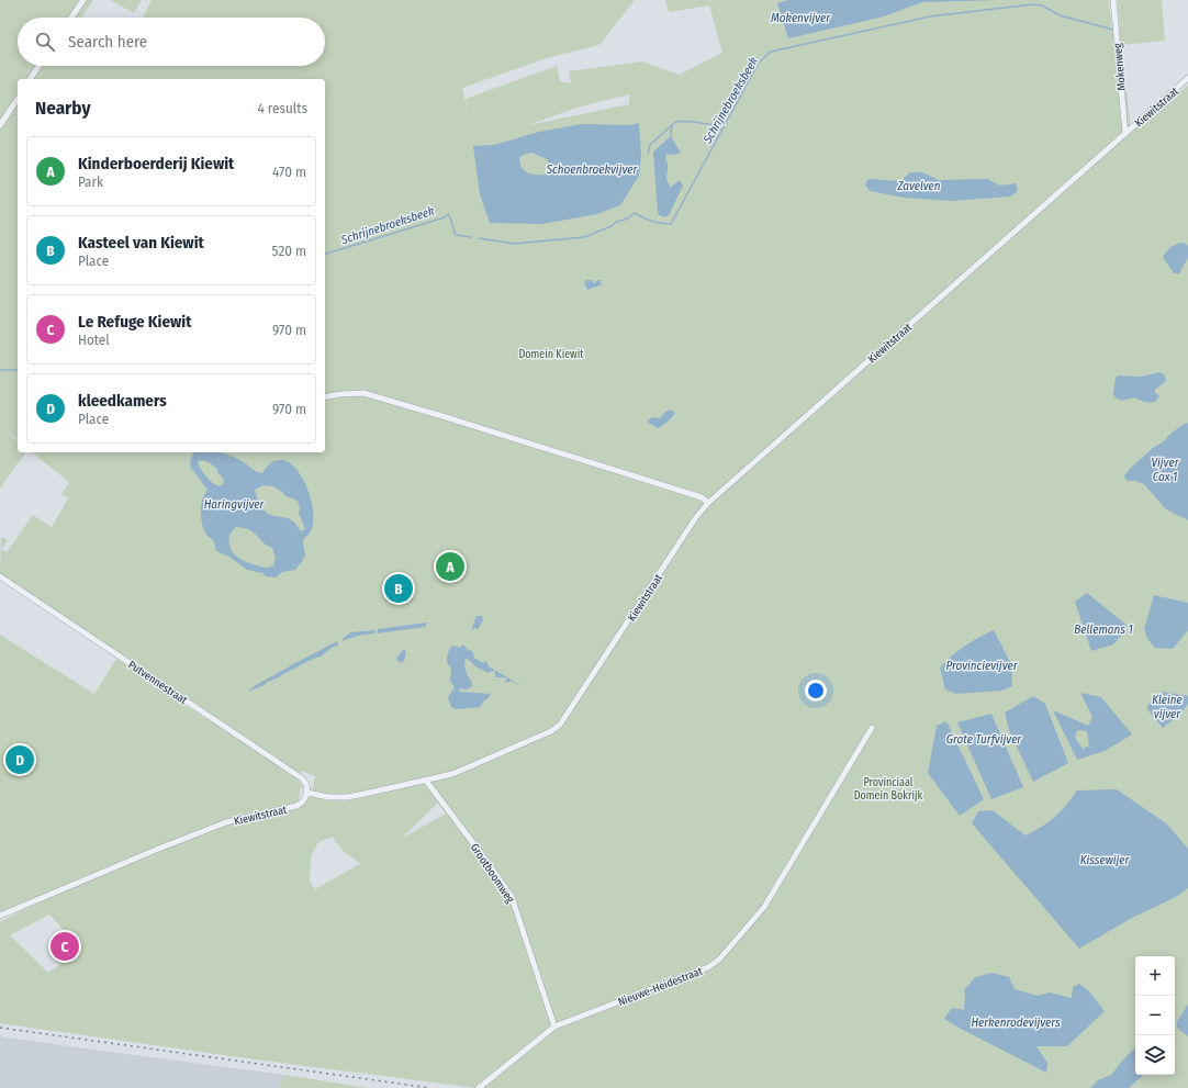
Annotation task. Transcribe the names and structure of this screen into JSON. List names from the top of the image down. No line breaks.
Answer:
{"streets":{"street":["Mokenweg","Kiewitstraat","Putvennestraat","Grootboomweg","Nieuwe-Heidestraat"]},"crossings":[["Mokenweg","Kiewitstraat"],["Kiewitstraat","Putvennestraat"],["Kiewitstraat","Grootboomweg"],["Grootboomweg","Nieuwe-Heidestraat"]],"water":["Mokenvijver","Schrijnebroeksbeek","Schoenbroekvijver","Zavelven","Vijver Cox 1","Haringvijver","Bellemans 1","Provincievijver","Kleine vijver","Grote Turfvijver","Kissewijer","Herkenrodevijvers"],"parks":["Domein Kiewit","Provinciaal Domein Bokrijk"],"page":{"search":"Search here","heading":["Nearby","4 results"],"list":[{"mark":"A","name":"Kinderboerderij Kiewit","note":"Park","value":"470 m"},{"mark":"B","name":"Kasteel van Kiewit","note":"Place","value":"520 m"},{"mark":"C","name":"Le Refuge Kiewit","note":"Hotel","value":"970 m"},{"mark":"D","name":"kleedkamers","note":"Place","value":"970 m"}],"pins":["A","B","D","C"],"map_buttons":["+","−"]}}
